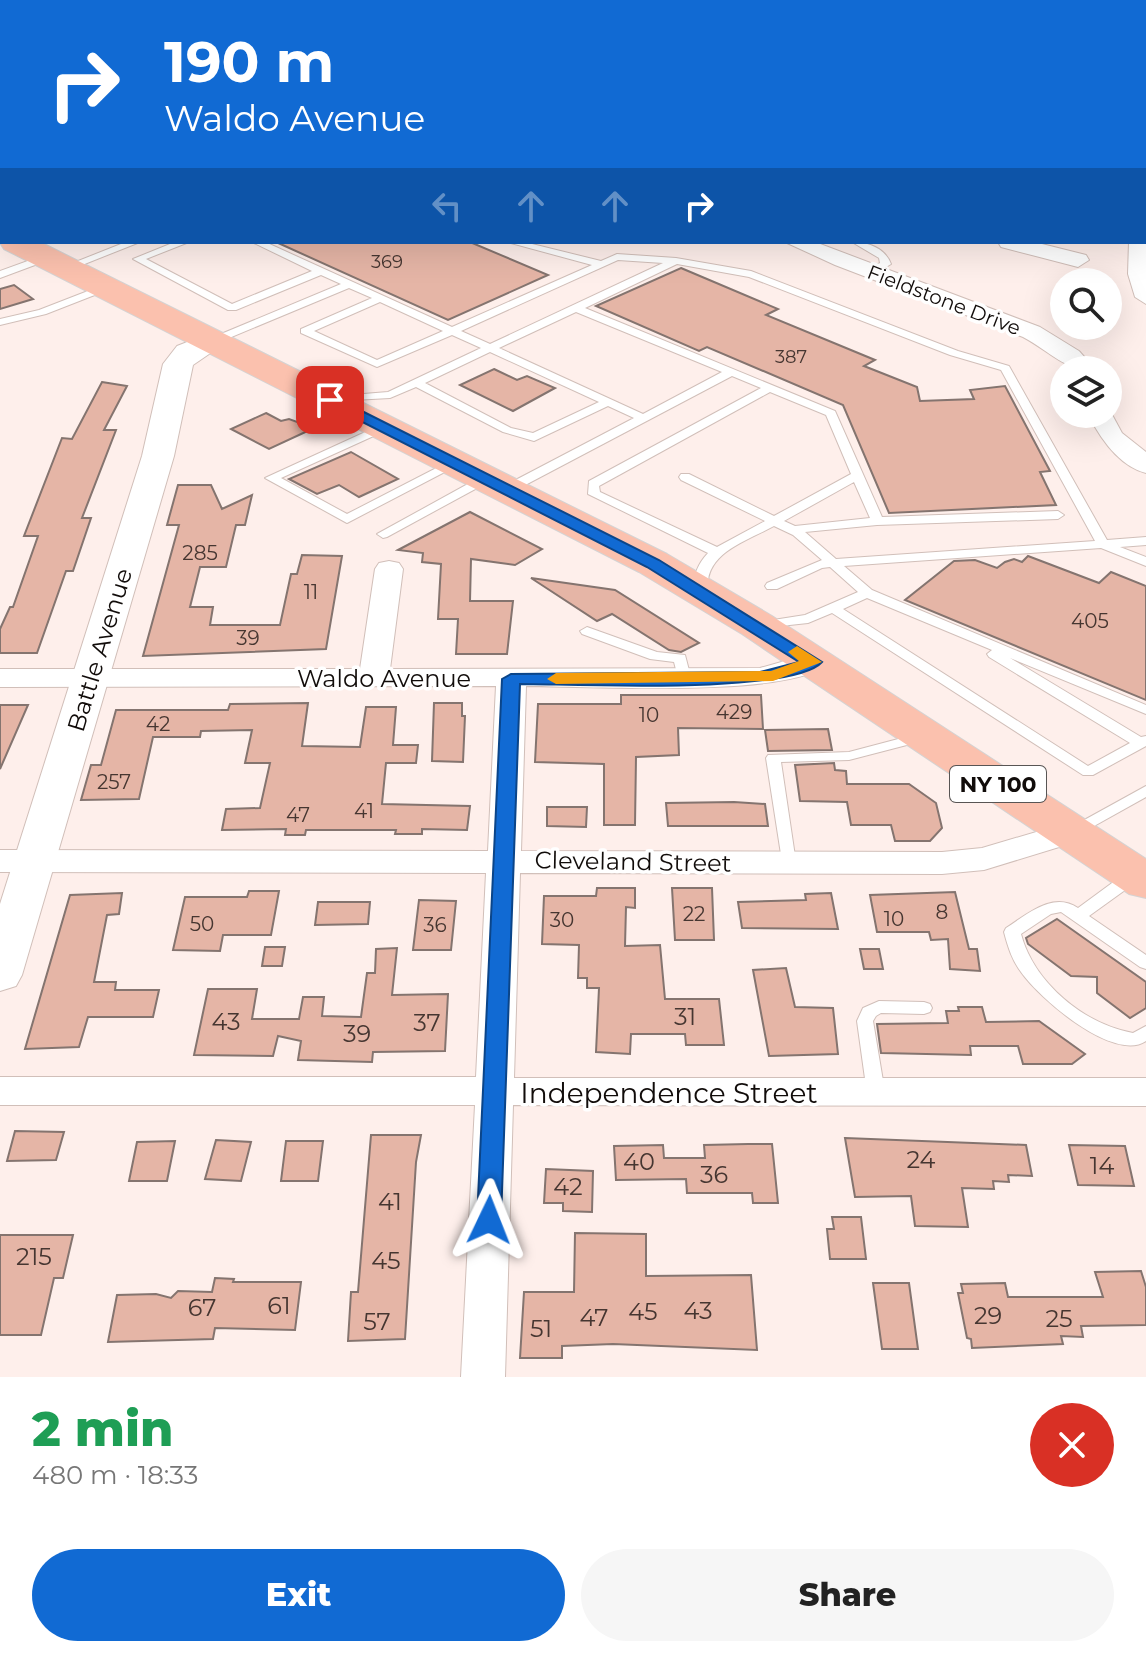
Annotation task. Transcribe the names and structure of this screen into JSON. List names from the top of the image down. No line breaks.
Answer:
{"streets":{"main road":["NY 100"],"street":["Fieldstone Drive","Battle Avenue","Waldo Avenue","Cleveland Street","Independence Street"]},"crossings":[["Battle Avenue","Waldo Avenue"],["Battle Avenue","NY 100"],["Battle Avenue","Cleveland Street"],["Waldo Avenue","NY 100"],["NY 100","Cleveland Street"]],"house_numbers":["369","387","285","11","405","39","429","10","42","257","41","47","8","22","10","30","50","36","31","43","37","39","24","40","14","36","42","41","215","45","61","67","43","45","29","47","25","57","51"],"page":{"turn":["190 m","Waldo Avenue"],"heading":["2 min","480 m · 18:33"],"buttons":["Exit","Share"]}}
